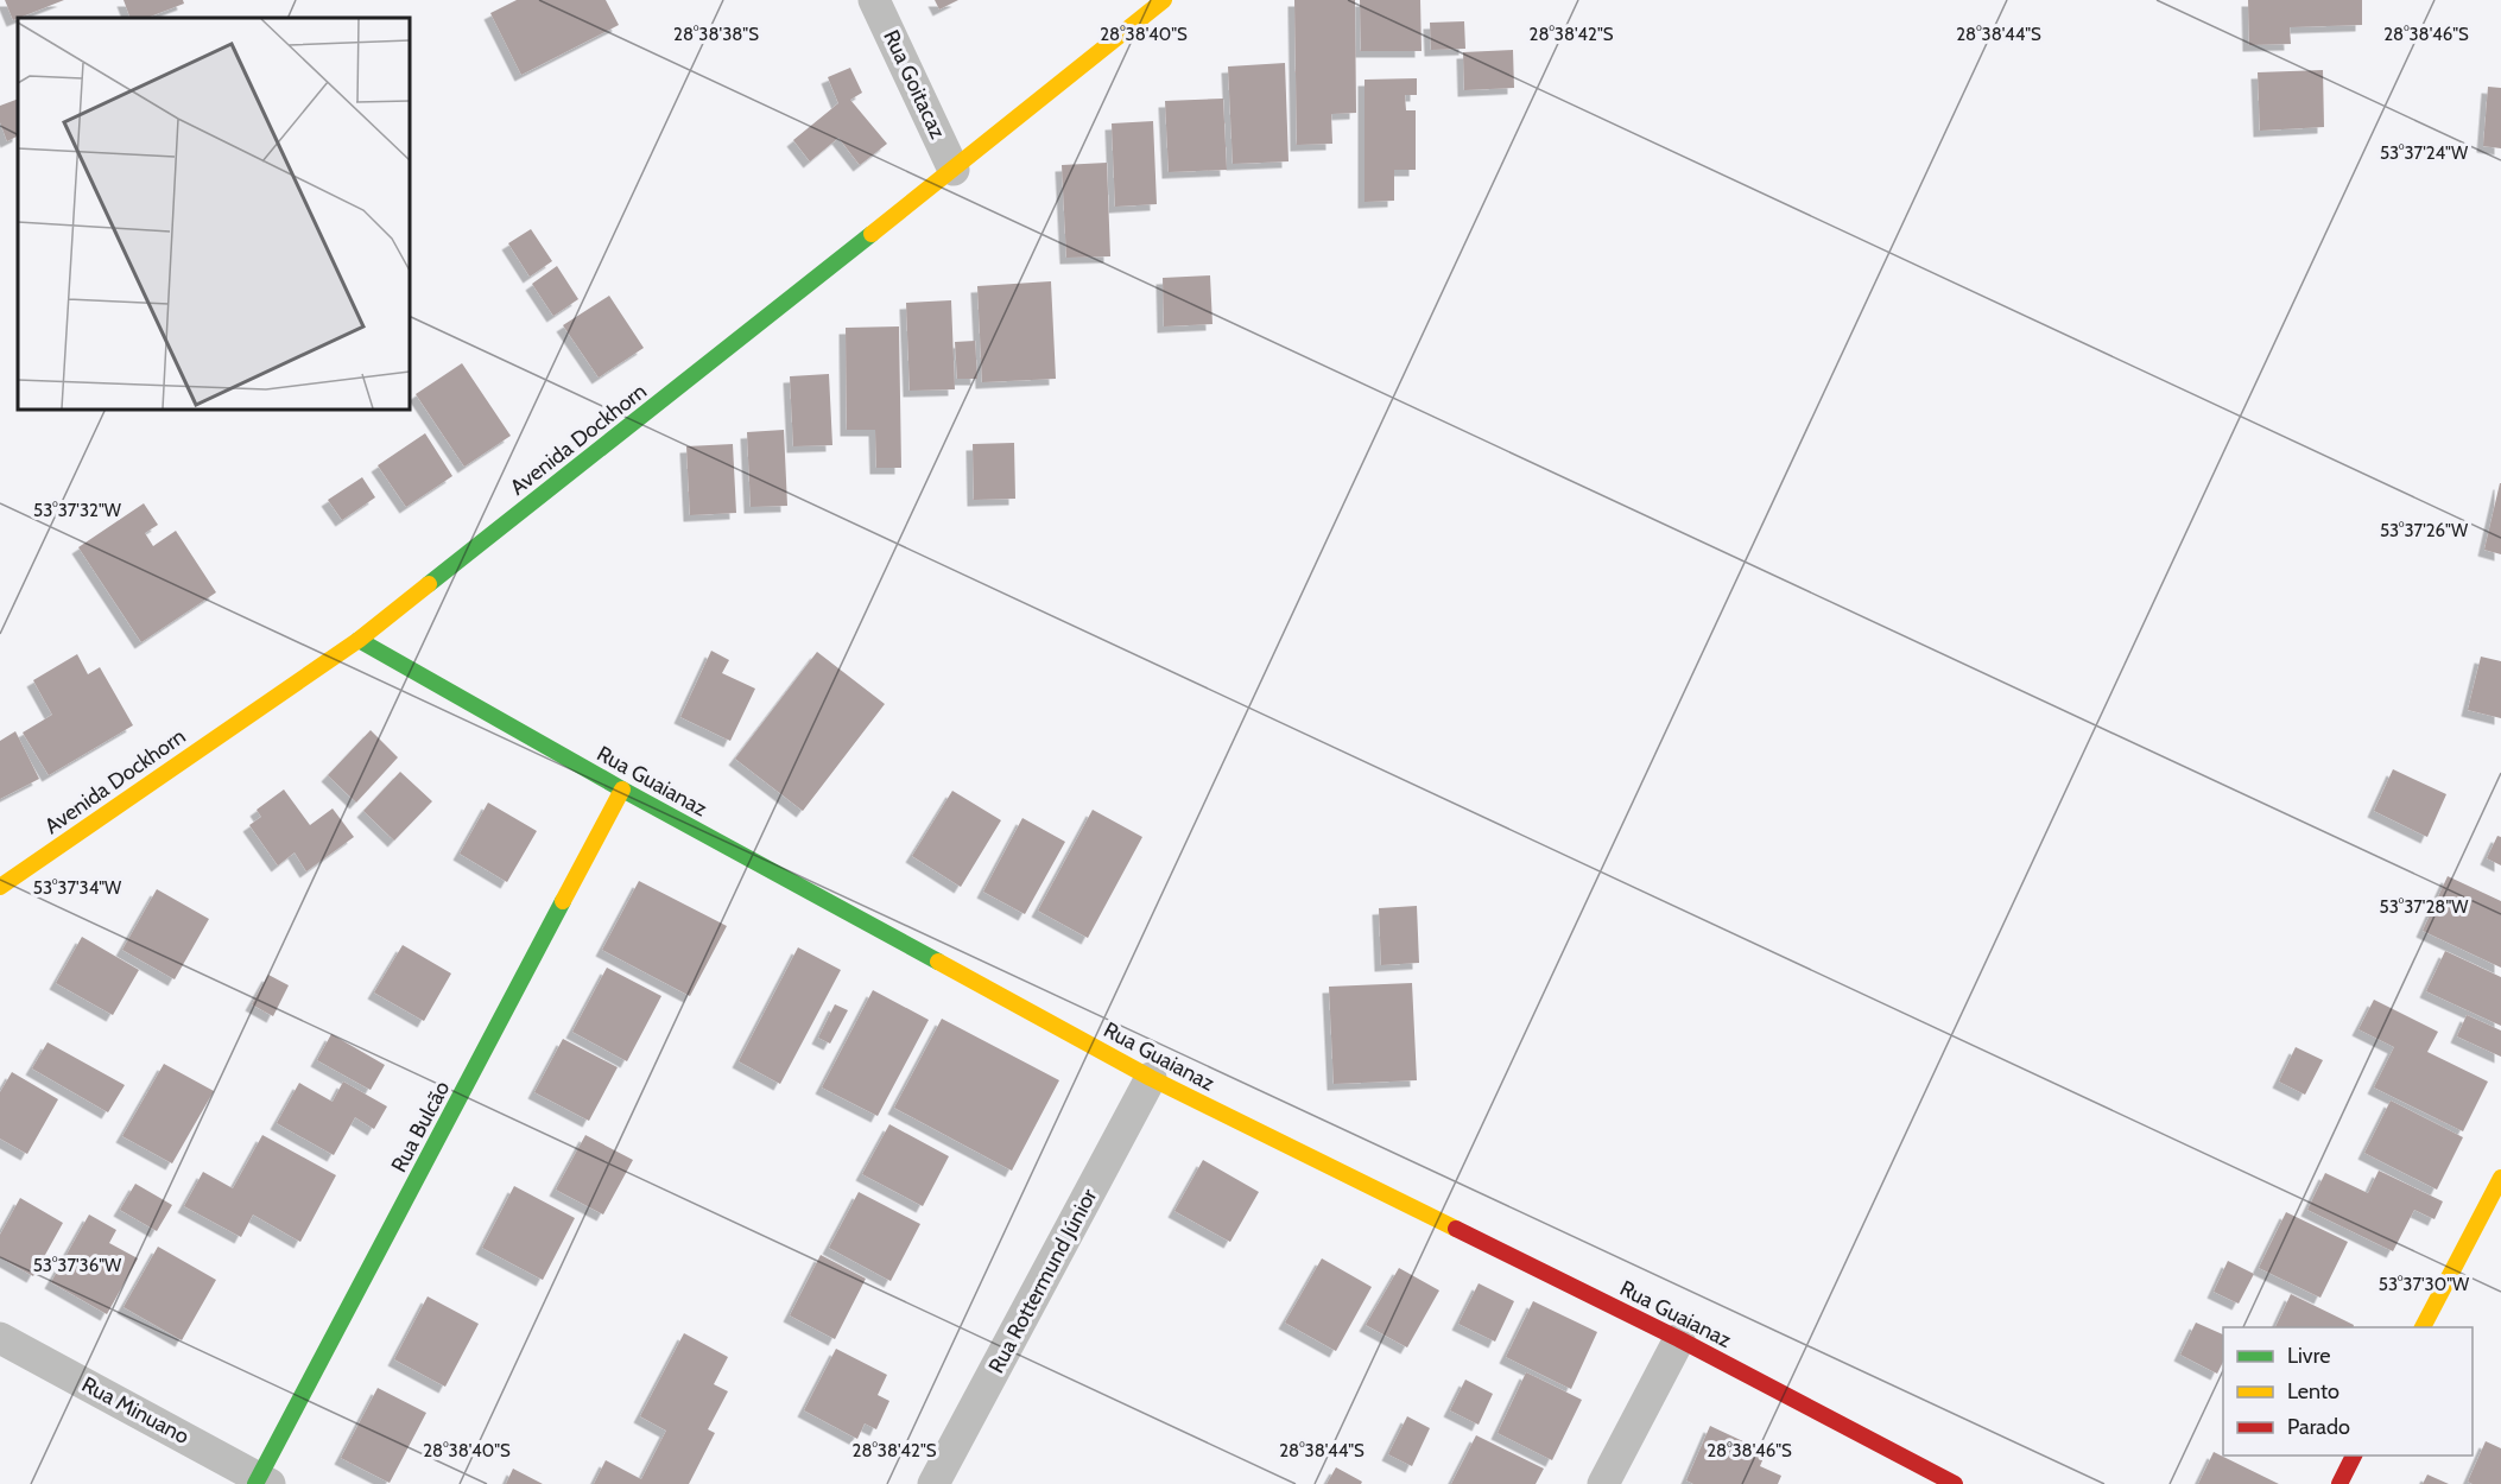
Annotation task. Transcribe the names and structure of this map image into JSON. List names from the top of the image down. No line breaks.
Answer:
{"streets":{"street":["Rua Goitacaz","Avenida Dockhorn","Rua Guaianaz","Rua Bulcão","Rua Rottermund Júnior","Rua Minuano"]},"crossings":[["Rua Goitacaz","Avenida Dockhorn"],["Avenida Dockhorn","Rua Guaianaz"],["Rua Guaianaz","Rua Bulcão"],["Rua Guaianaz","Rua Rottermund Júnior"],["Rua Bulcão","Rua Minuano"]],"legend":["Livre","Lento","Parado"],"coordinates":["28°38'38\"S","28°38'40\"S","28°38'42\"S","28°38'44\"S","28°38'46\"S","53°37'24\"W","53°37'32\"W","53°37'26\"W","53°37'34\"W","53°37'28\"W","53°37'36\"W","53°37'30\"W"]}
